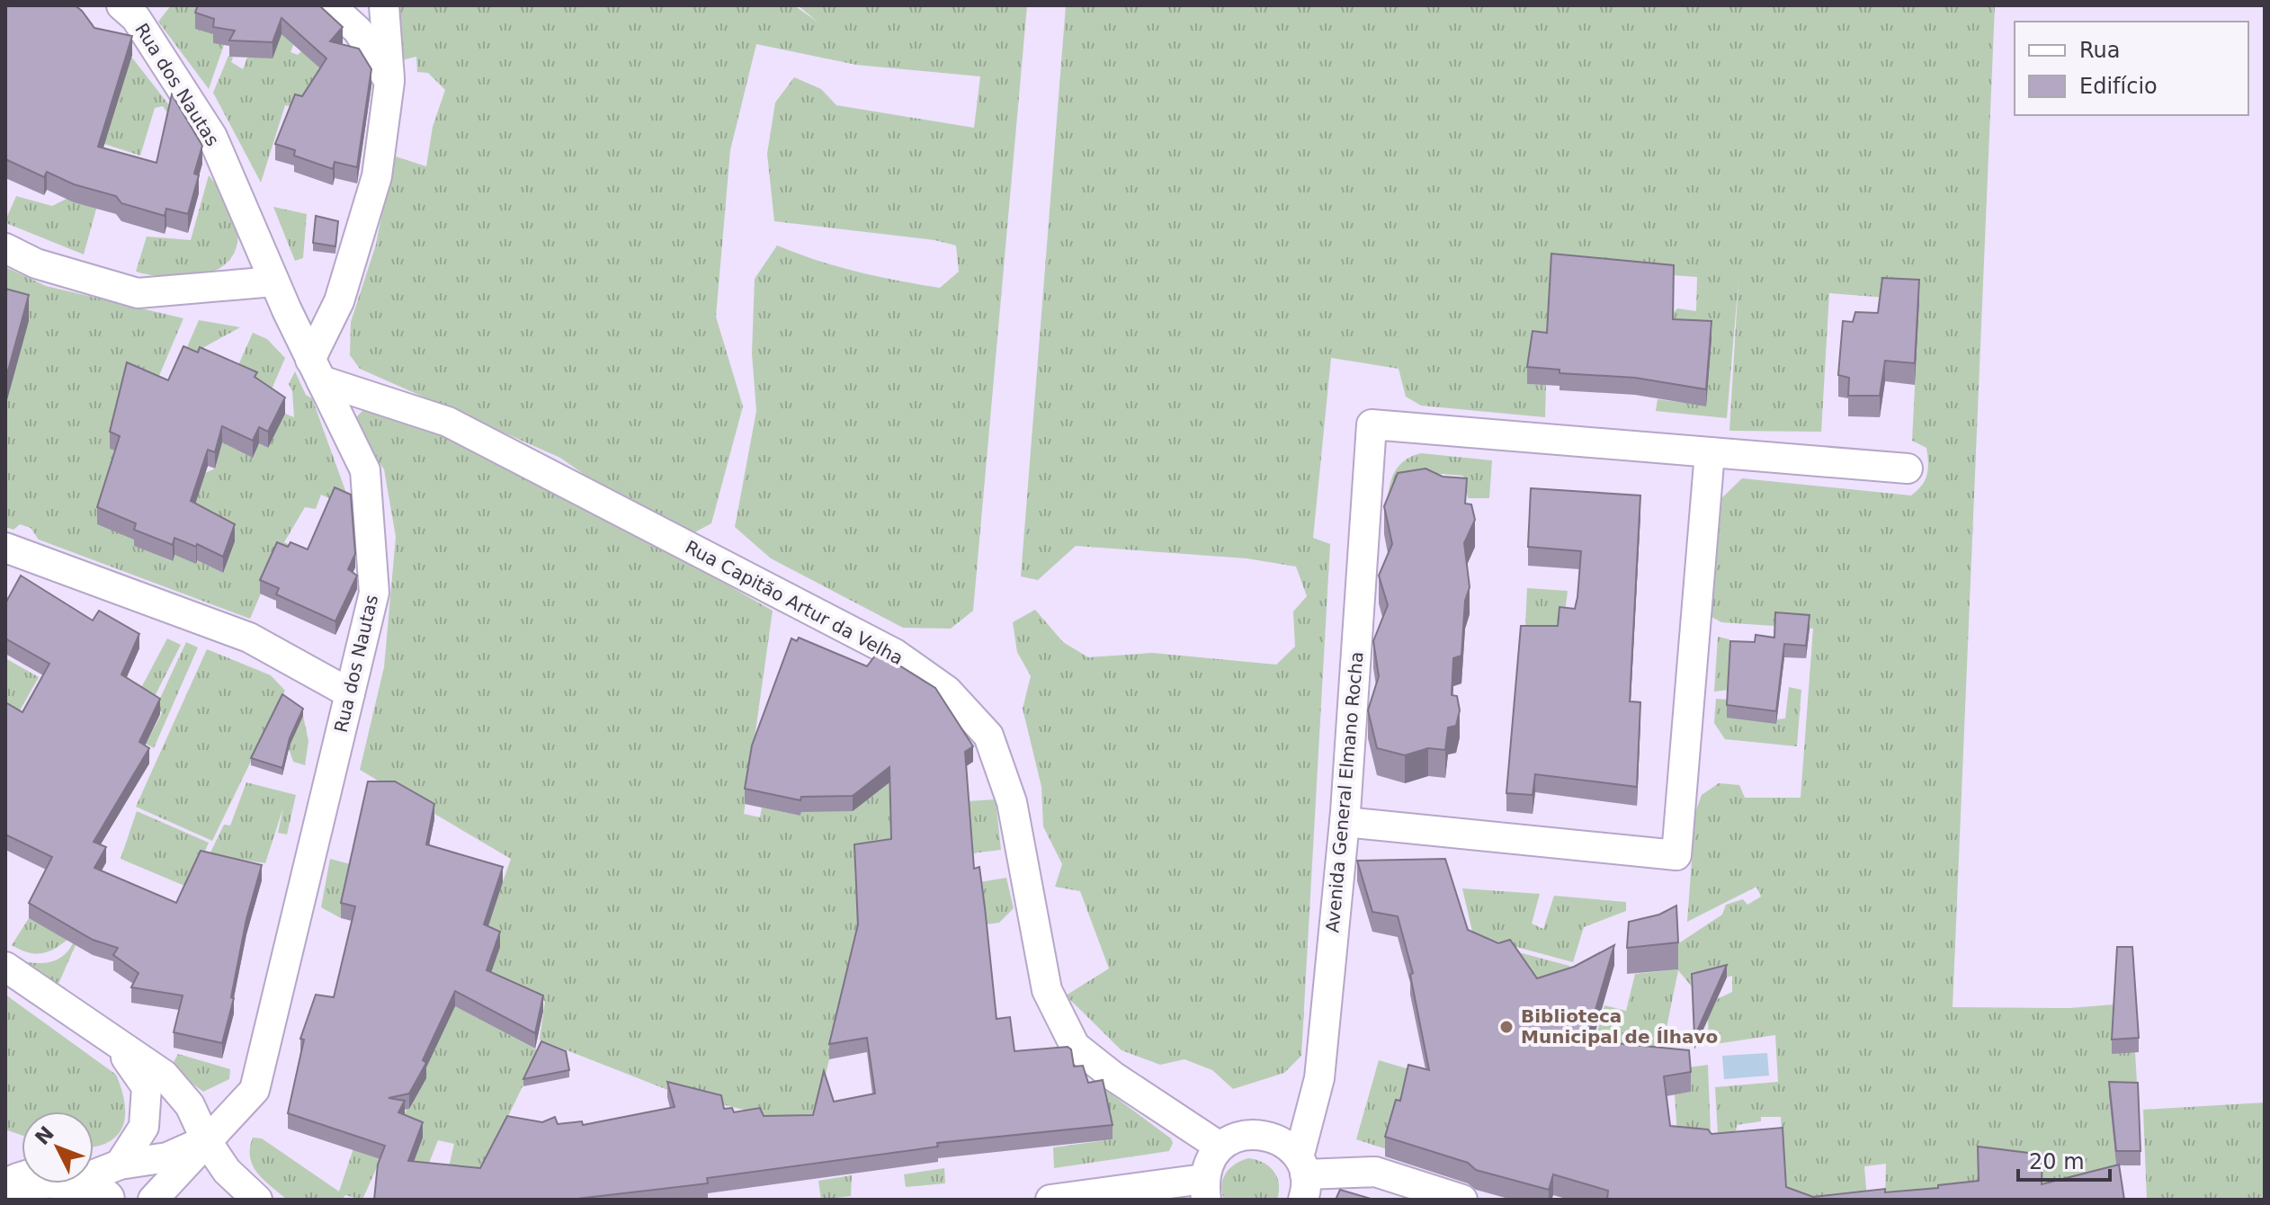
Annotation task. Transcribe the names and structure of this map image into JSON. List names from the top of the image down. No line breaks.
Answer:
{"streets":{"street":["Rua dos Nautas","Rua Capitão Artur da Velha","Avenida General Elmano Rocha"]},"crossings":[["Rua dos Nautas","Rua Capitão Artur da Velha"]],"places":["Biblioteca Municipal de Ílhavo"],"legend":["Rua","Edifício"],"scale_bar":"20 m","north":"top left"}
